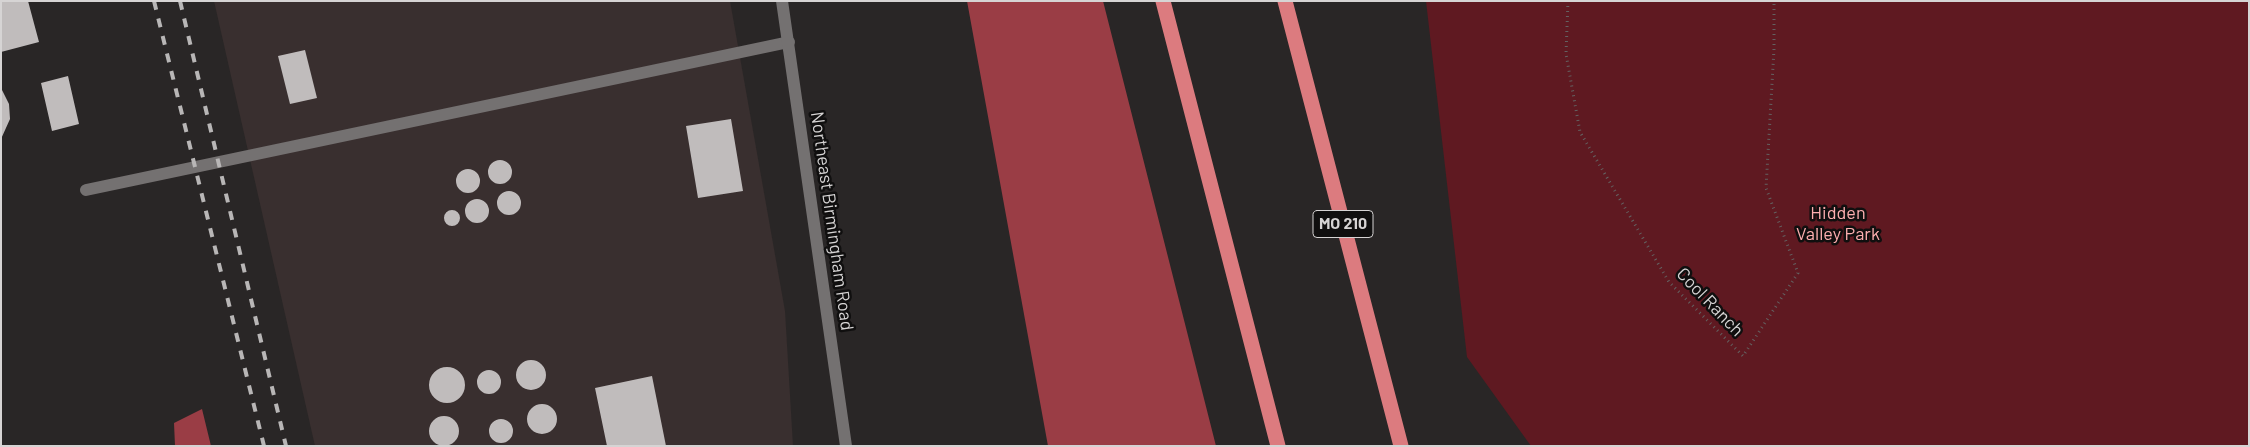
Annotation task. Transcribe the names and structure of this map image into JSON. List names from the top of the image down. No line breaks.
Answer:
{"streets":{"highway":["MO 210"],"street":["Northeast Birmingham Road"],"path":["Cool Ranch"]},"parks":["Hidden Valley Park"]}
